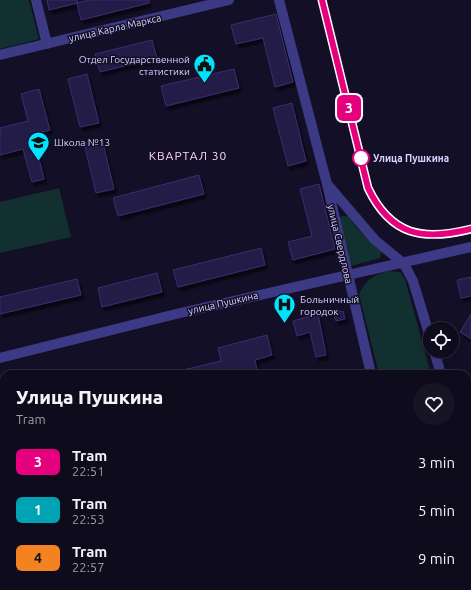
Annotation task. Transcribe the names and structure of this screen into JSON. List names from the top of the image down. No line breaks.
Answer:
{"streets":{"street":["улица Карла Маркса","улица Свердлова","улица Пушкина"]},"crossings":[["улица Свердлова","улица Пушкина"]],"districts":["КВАРТАЛ 30"],"places":{"public building":["Отдел Государственной статистики"],"other":["Улица Пушкина"],"school or university":["Школа №13"],"hospital":["Больничный городок"]},"lines":["tram line 3"],"page":{"on_map":"3","heading":["Улица Пушкина","Tram"],"list":[{"mark":"3","name":"Tram","note":"22:51","value":"3 min"},{"mark":"1","name":"Tram","note":"22:53","value":"5 min"},{"mark":"4","name":"Tram","note":"22:57","value":"9 min"}]}}
